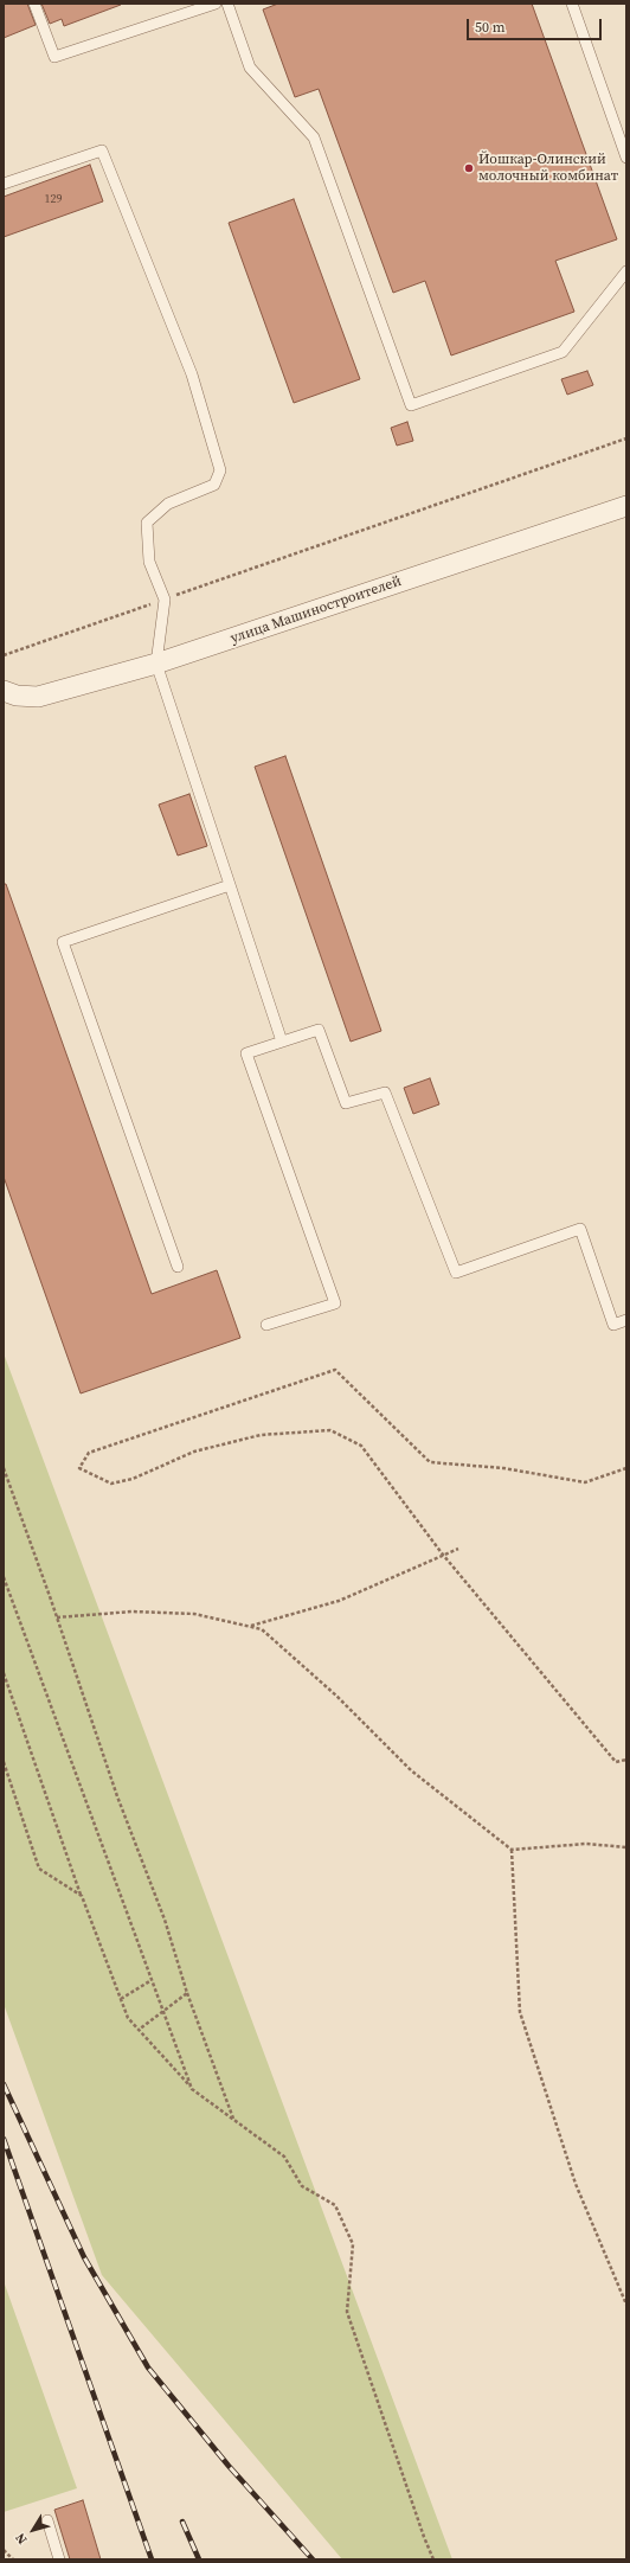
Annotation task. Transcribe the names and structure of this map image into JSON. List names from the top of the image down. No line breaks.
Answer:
{"streets":{"street":["улица Машиностроителей"]},"places":["Йошкар-Олинский молочный комбинат"],"house_numbers":["129"],"scale_bar":"50 m","north":"bottom left"}
